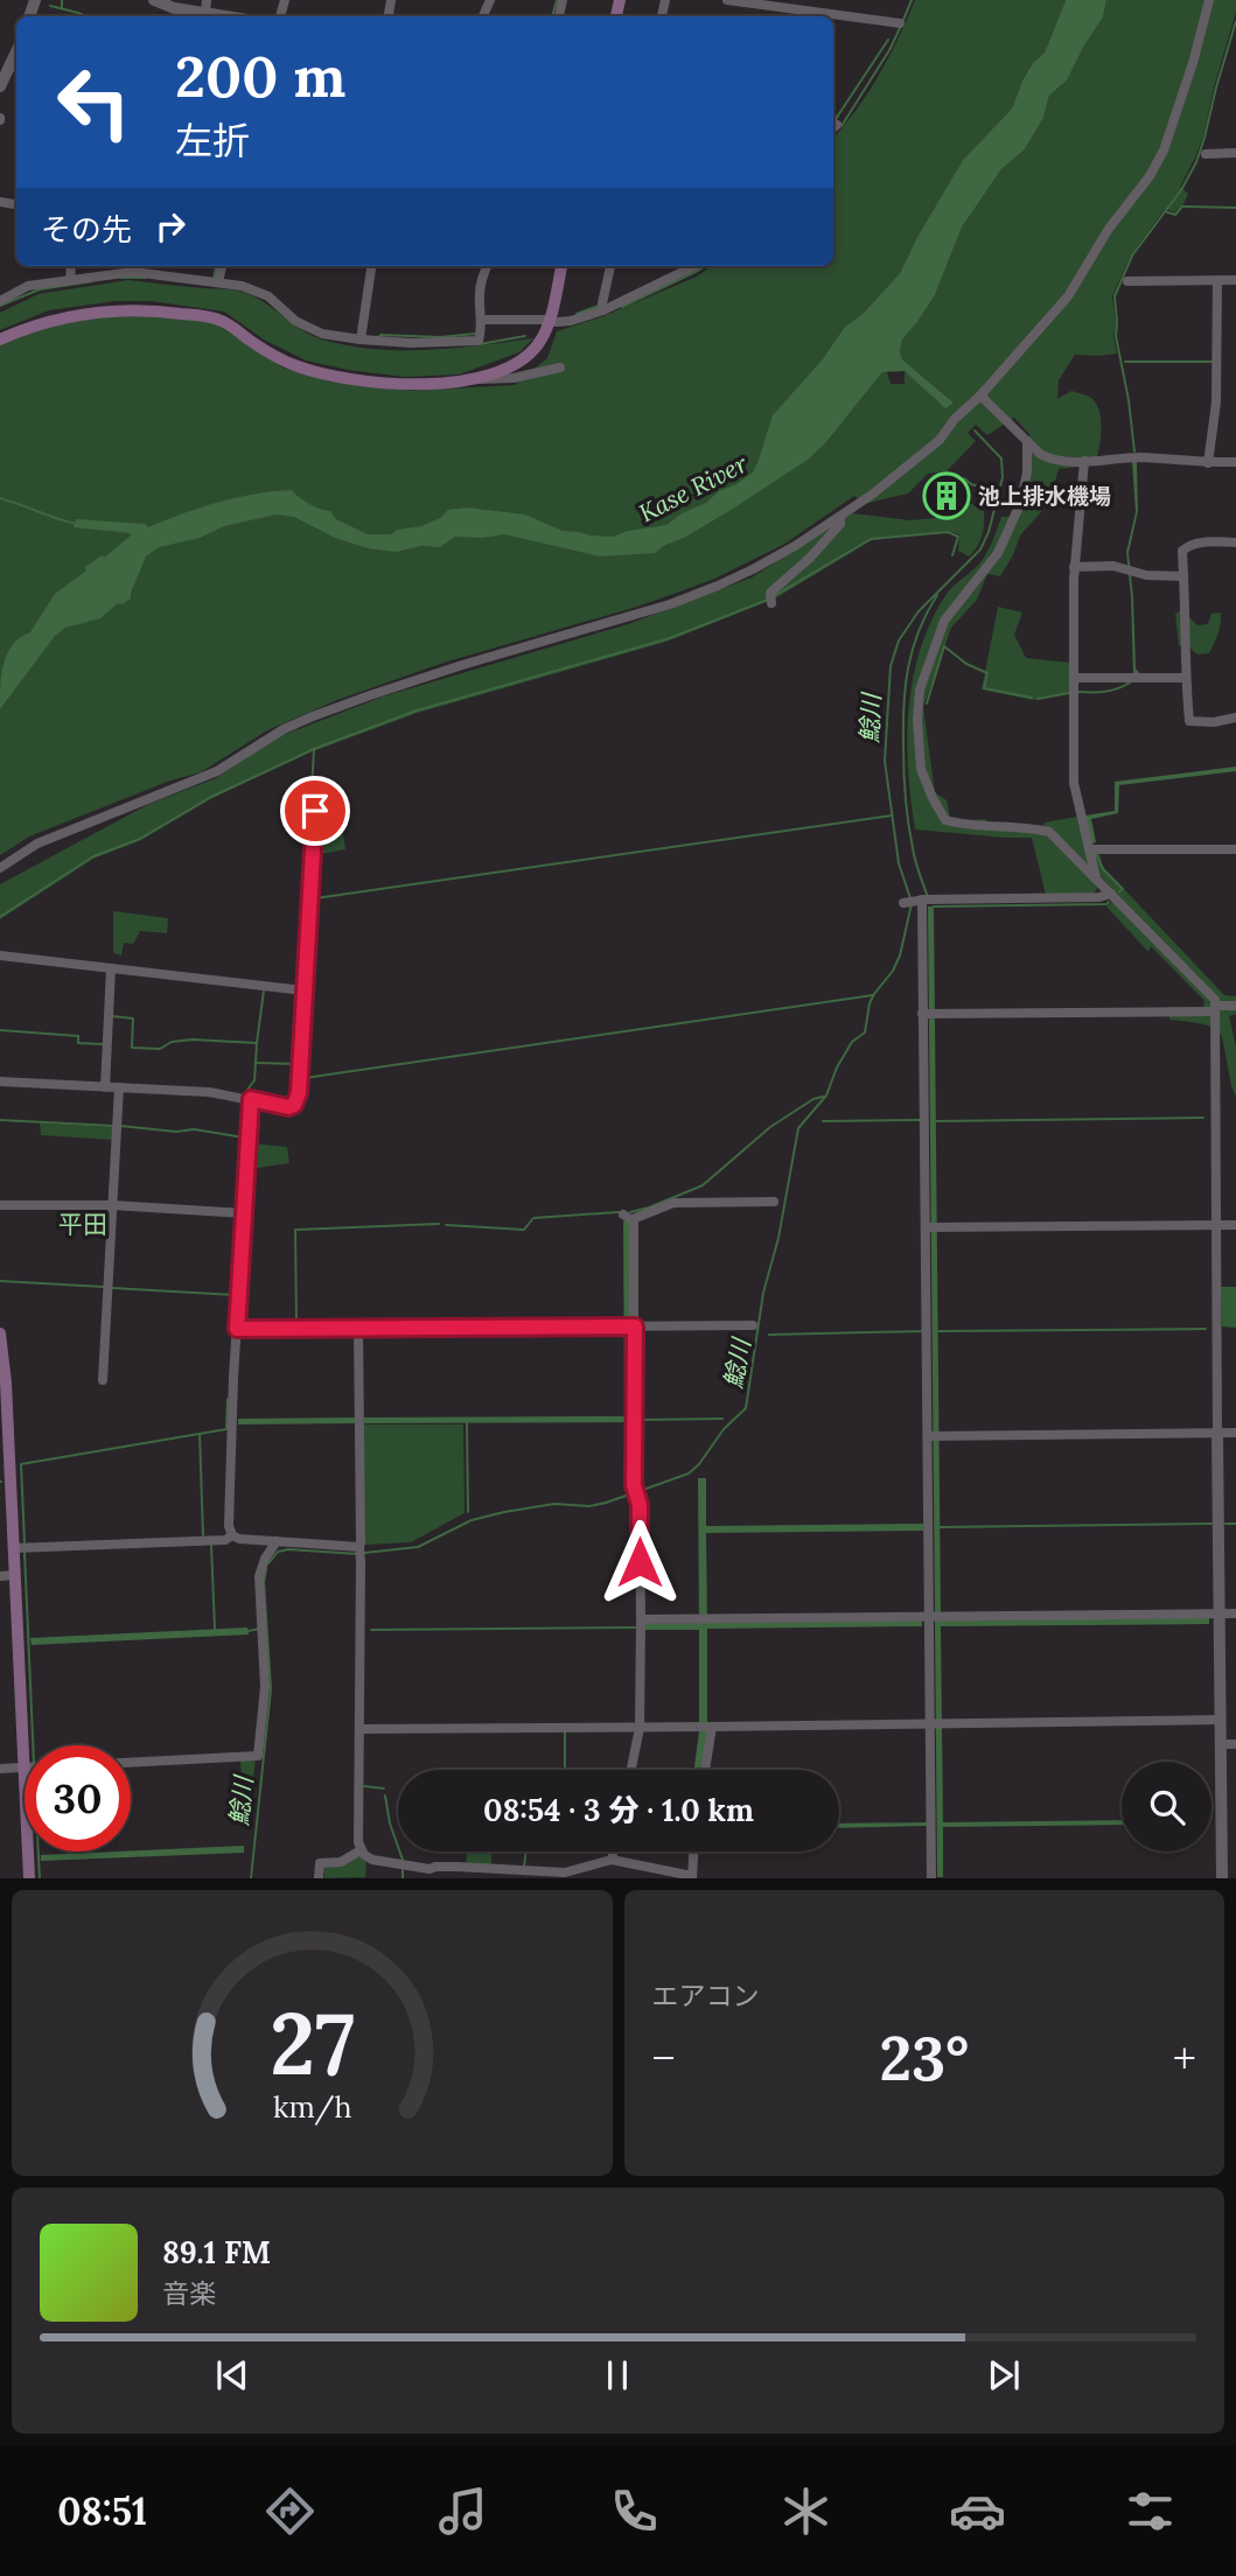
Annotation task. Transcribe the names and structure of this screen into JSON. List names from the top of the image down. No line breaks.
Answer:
{"districts":["平田"],"water":["Kase River","鯰川"],"places":{"building":["池上排水機場"]},"page":{"turn":["200 m","左折"],"then":"その先","limit":"30","trip":"08:54 · 3 分 · 1.0 km","tile":"エアコン","heat":["−","23°","+"],"song":["89.1 FM","音楽"],"tabs":"08:51","gauge":["27","km/h"]}}
